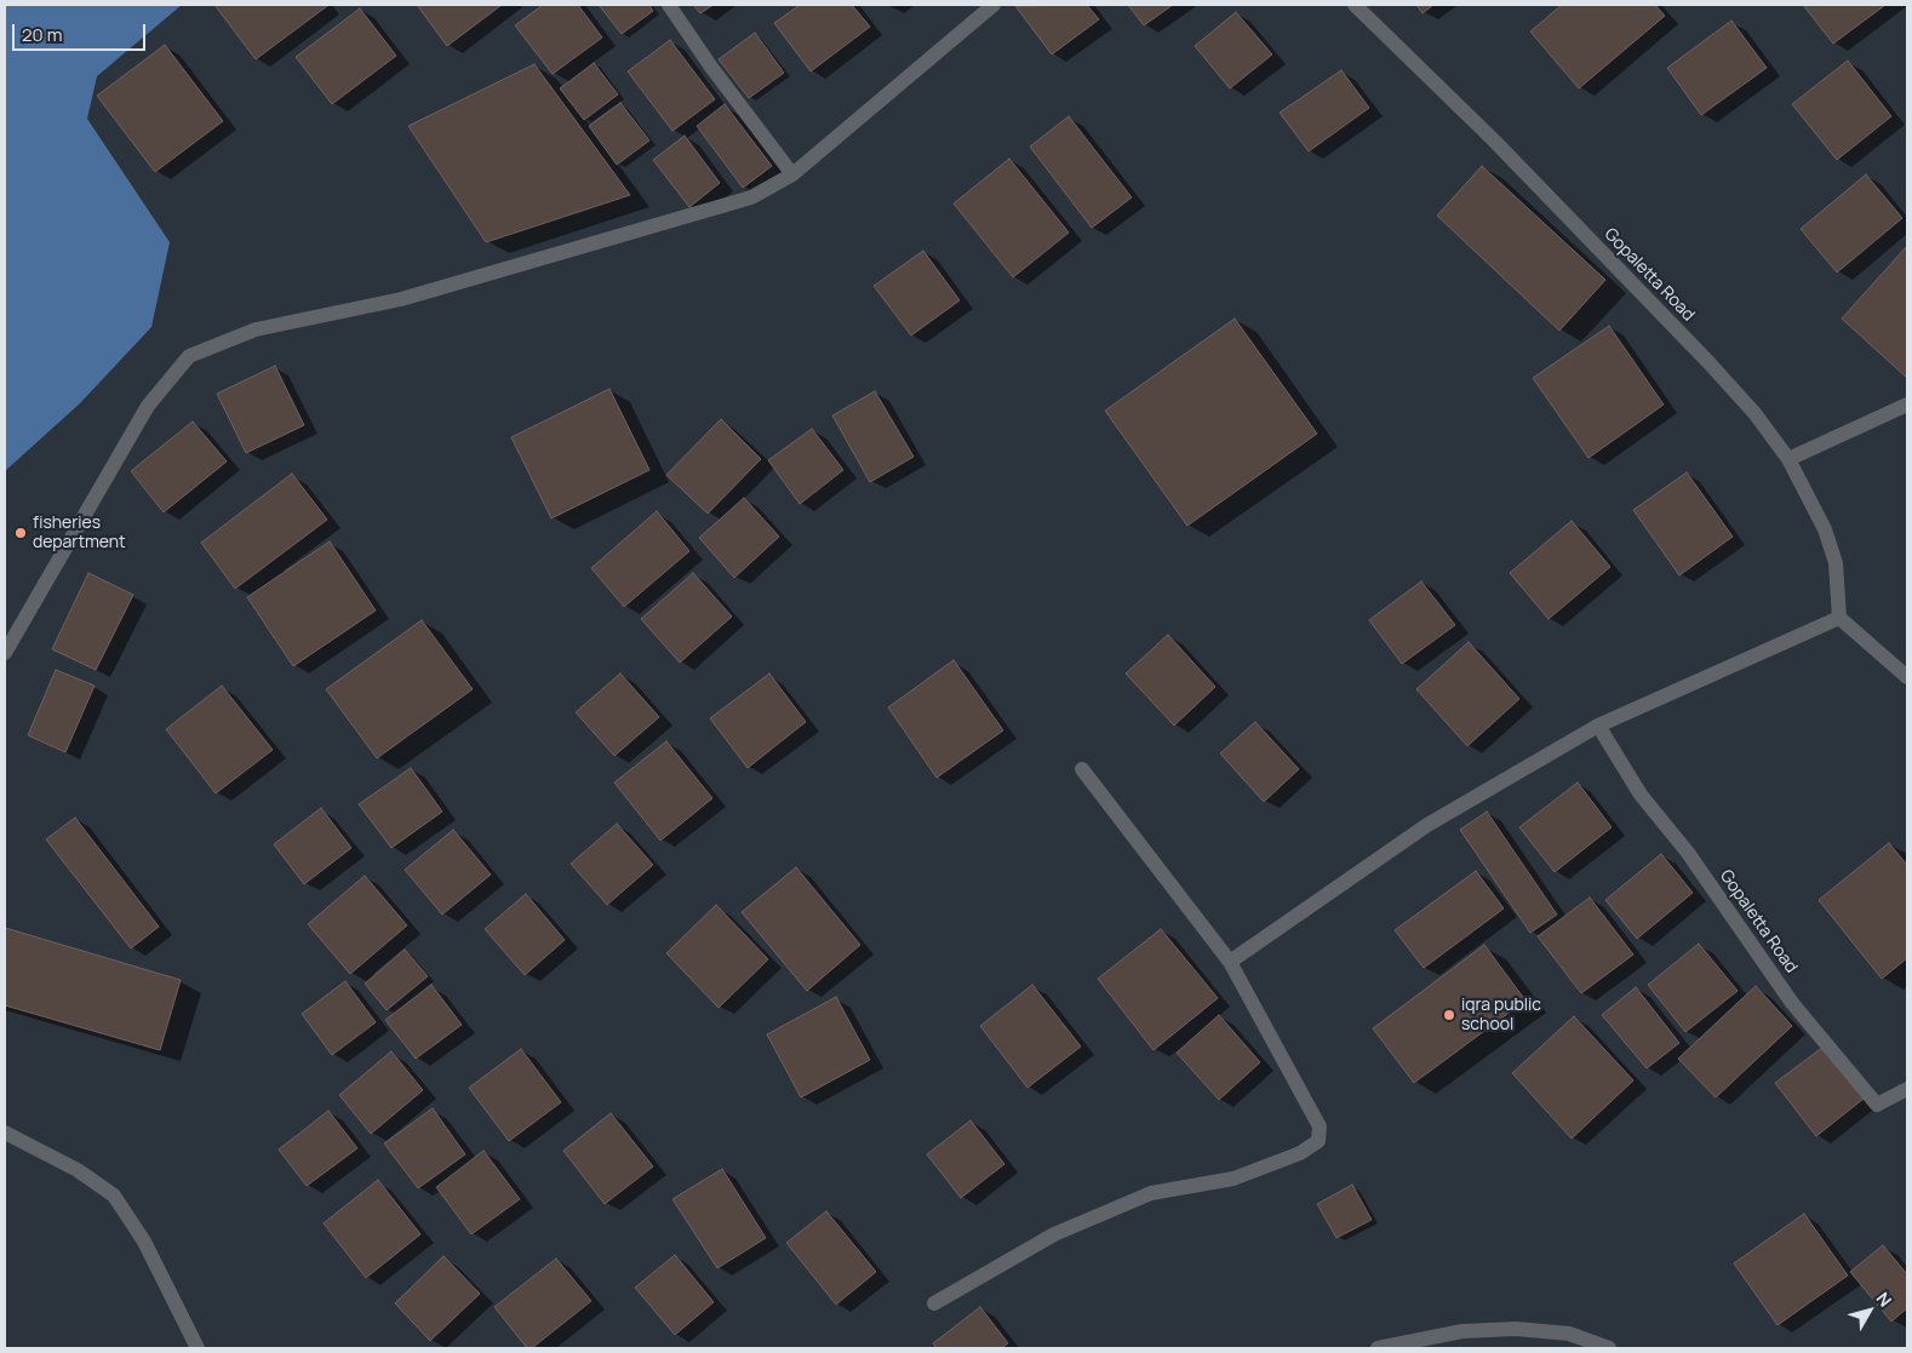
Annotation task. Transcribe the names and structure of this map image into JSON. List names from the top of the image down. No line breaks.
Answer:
{"streets":{"street":["Gopaletta Road"]},"places":["fisheries department","iqra public school"],"scale_bar":"20 m","north":"top right"}
